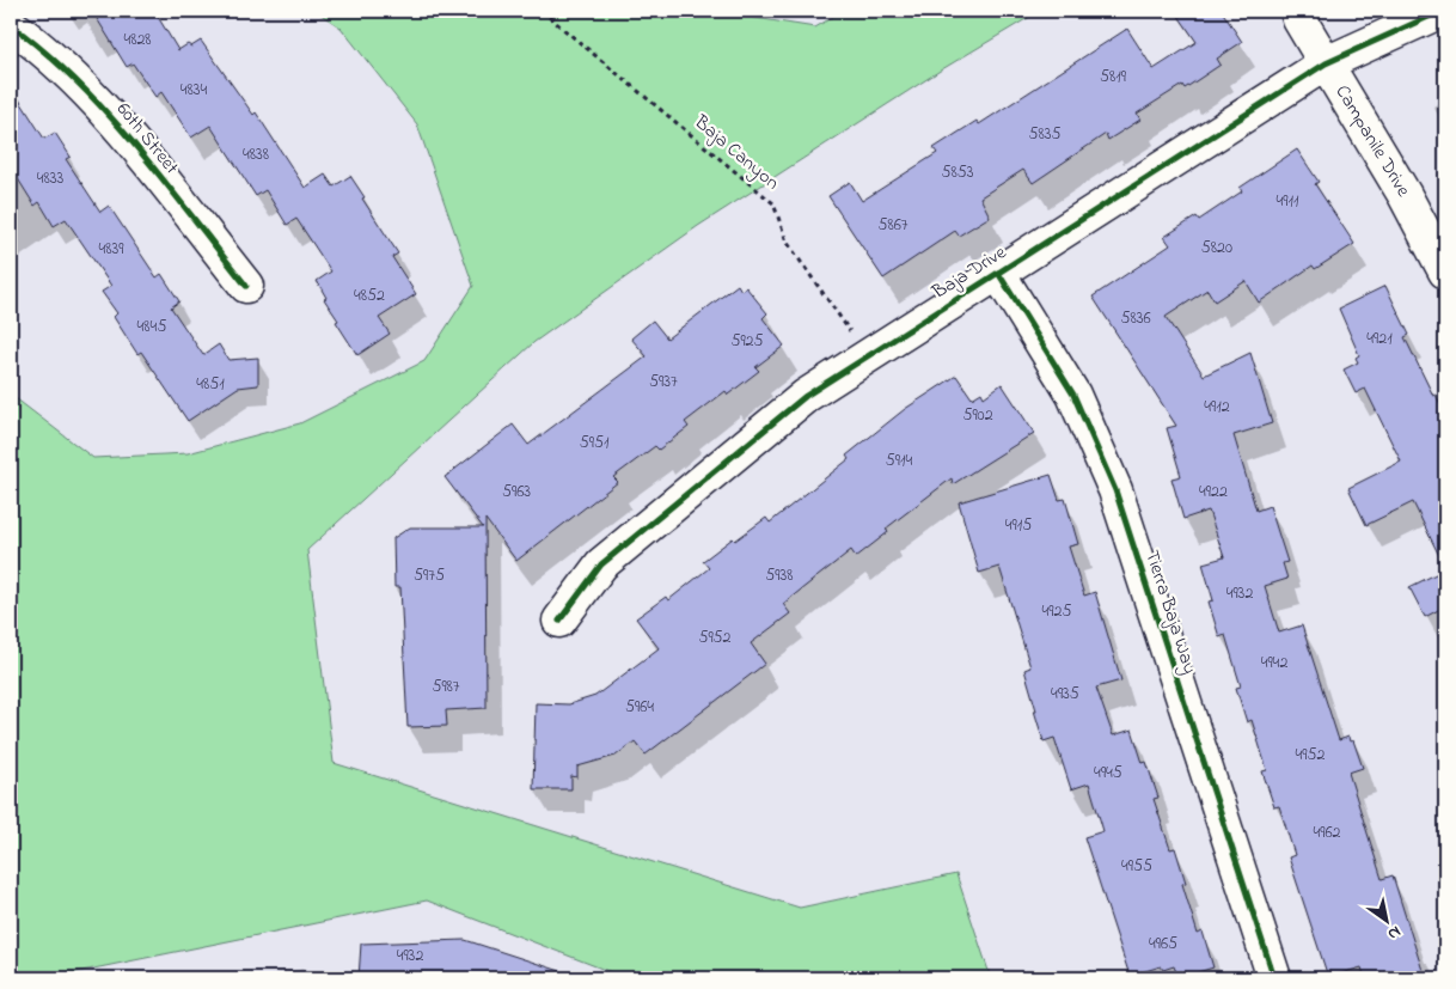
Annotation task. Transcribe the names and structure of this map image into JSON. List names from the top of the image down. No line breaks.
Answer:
{"streets":{"street":["60th Street","Campanile Drive","Baja Drive","Tierra Baja Way"],"path":["Baja Canyon"]},"crossings":[["Campanile Drive","Baja Drive"],["Baja Canyon","Baja Drive"],["Baja Drive","Tierra Baja Way"]],"house_numbers":["4828","5819","4834","5835","4838","5853","4833","4911","5867","5820","4839","4852","5836","4845","4921","5925","5937","4851","4912","5902","5951","5914","5963","4922","4915","5975","5938","4932","4925","5952","4942","5987","4935","5964","4952","4945","4962","4955","4965","4932"],"north":"bottom right"}
